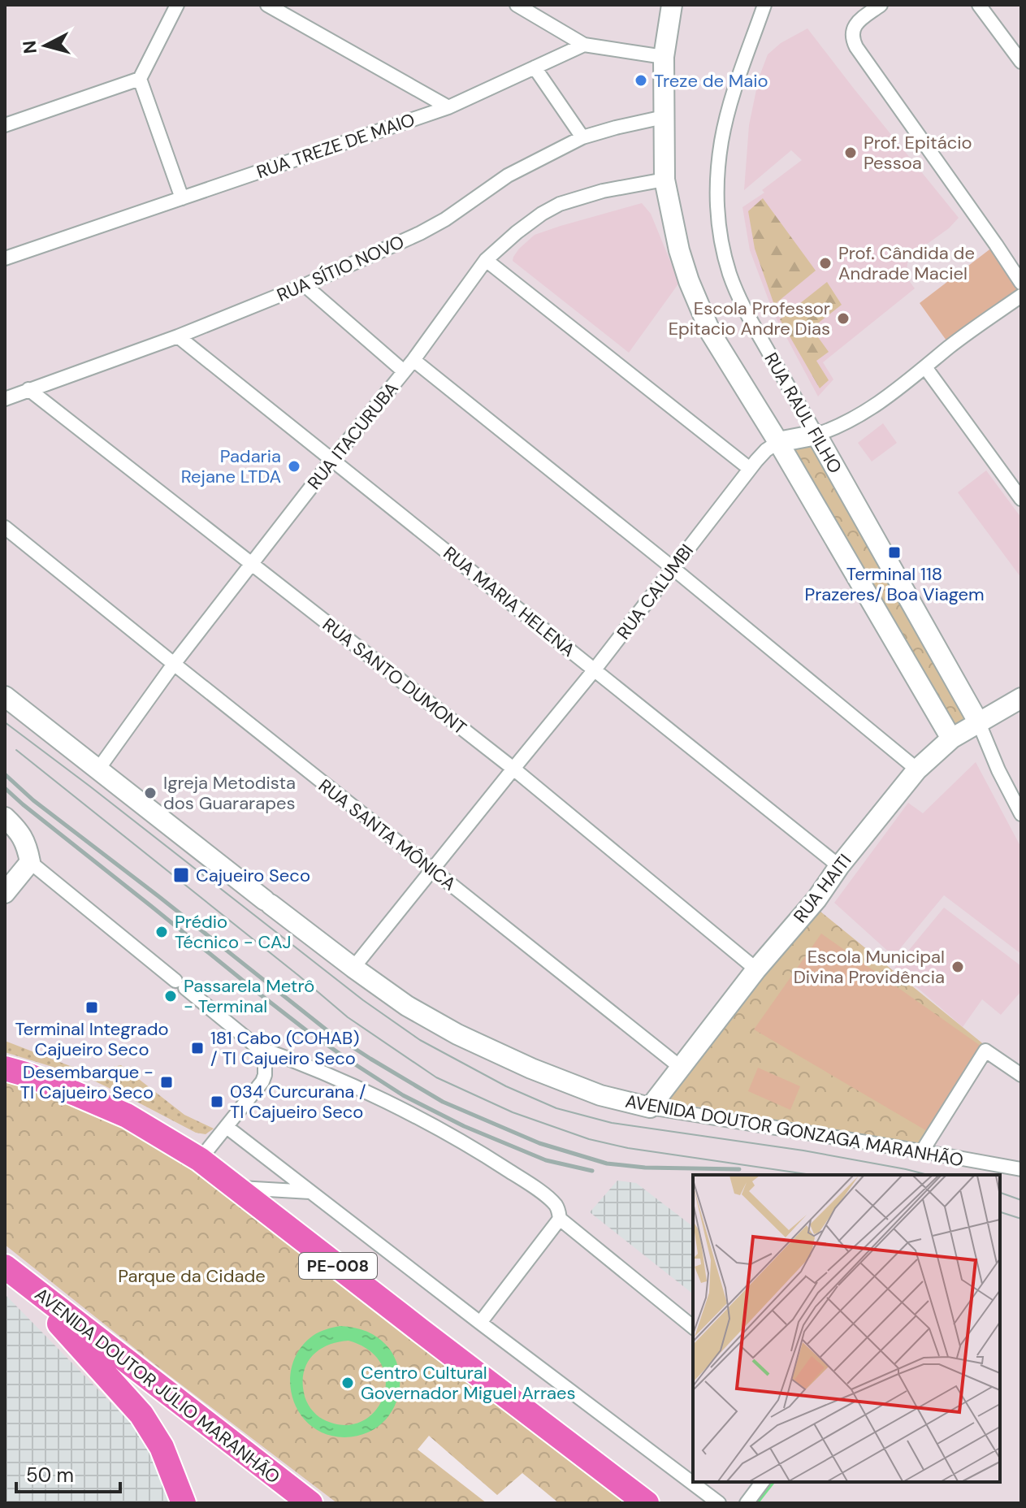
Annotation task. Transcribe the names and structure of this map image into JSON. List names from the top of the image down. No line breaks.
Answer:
{"streets":{"highway":["PE-008","AVENIDA DOUTOR JÚLIO MARANHÃO"],"street":["RUA TREZE DE MAIO","RUA SÍTIO NOVO","RUA RAUL FILHO","RUA ITACURUBA","RUA CALUMBI","RUA MARIA HELENA","RUA SANTO DUMONT","RUA SANTA MÔNICA","RUA HAITI","AVENIDA DOUTOR GONZAGA MARANHÃO"]},"crossings":[["RUA SÍTIO NOVO","RUA MARIA HELENA"],["RUA SÍTIO NOVO","RUA SANTO DUMONT"],["RUA RAUL FILHO","RUA HAITI"],["RUA ITACURUBA","RUA MARIA HELENA"],["RUA ITACURUBA","RUA SANTO DUMONT"],["RUA ITACURUBA","RUA SANTA MÔNICA"],["RUA ITACURUBA","AVENIDA DOUTOR GONZAGA MARANHÃO"],["RUA CALUMBI","RUA MARIA HELENA"],["RUA CALUMBI","RUA SANTO DUMONT"],["RUA CALUMBI","RUA SANTA MÔNICA"],["RUA CALUMBI","AVENIDA DOUTOR GONZAGA MARANHÃO"],["RUA MARIA HELENA","RUA HAITI"],["RUA SANTO DUMONT","RUA HAITI"],["RUA SANTA MÔNICA","RUA HAITI"],["RUA HAITI","AVENIDA DOUTOR GONZAGA MARANHÃO"]],"parks":["Parque da Cidade"],"places":{"other":["Treze de Maio","Prof. Epitácio Pessoa","Prof. Cândida de Andrade Maciel","Escola Professor Epitacio Andre Dias","Padaria Rejane LTDA","Igreja Metodista dos Guararapes","Prédio Técnico - CAJ","Escola Municipal Divina Providência","Passarela Metrô - Terminal","Centro Cultural Governador Miguel Arraes"],"transit":["Terminal 118 Prazeres/ Boa Viagem","Cajueiro Seco","Terminal Integrado Cajueiro Seco","181 Cabo (COHAB) / TI Cajueiro Seco","Desembarque - TI Cajueiro Seco","034 Curcurana / TI Cajueiro Seco"]},"scale_bar":"50 m","north":"left"}
